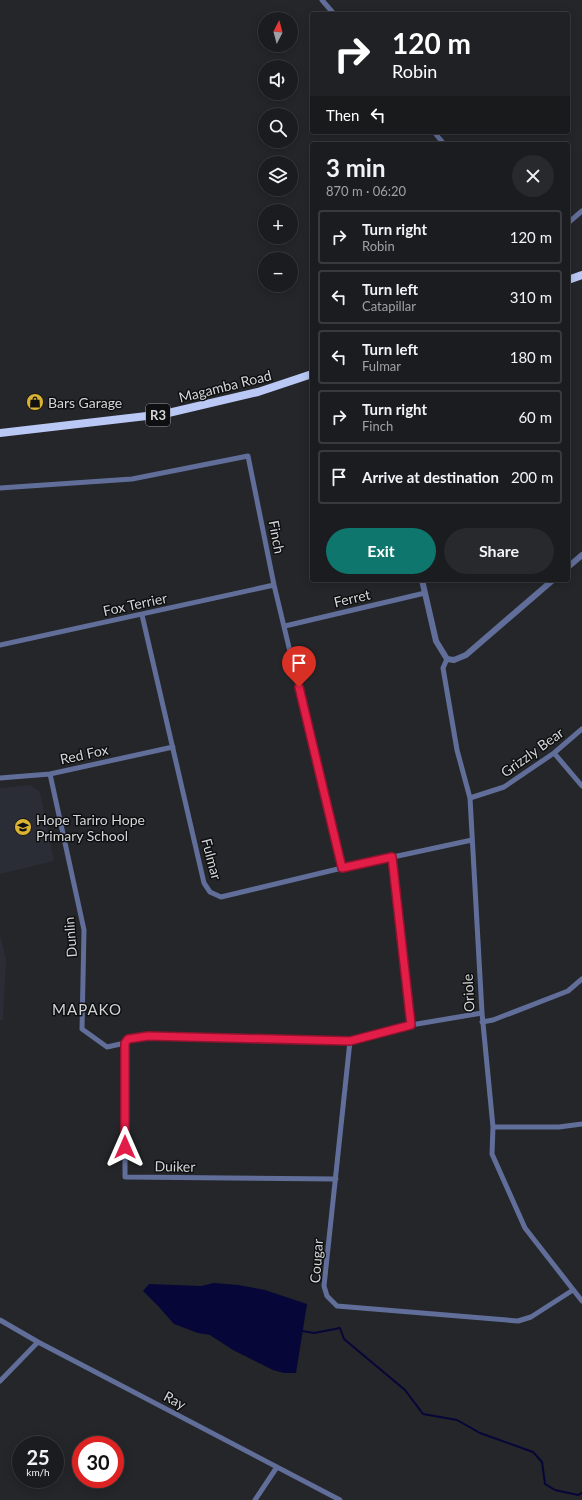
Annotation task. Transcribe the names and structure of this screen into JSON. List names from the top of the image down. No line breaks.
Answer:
{"streets":{"highway":["Magamba Road","R3"],"street":["Finch","Ferret","Fox Terrier","Grizzly Bear","Red Fox","Fulmar","Dunlin","Oriole","Duiker","Cougar","Ray"]},"crossings":[["Finch","Ferret"],["Finch","Fox Terrier"],["Finch","Fulmar"],["Fox Terrier","Fulmar"],["Grizzly Bear","Oriole"],["Red Fox","Fulmar"],["Red Fox","Dunlin"],["Fulmar","Oriole"],["Dunlin","Duiker"],["Oriole","Cougar"],["Duiker","Cougar"]],"districts":["MAPAKO"],"places":{"shop":["Bars Garage"],"school or university":["Hope Tariro Hope Primary School"]},"north":"top","page":{"map_buttons":["+","−"],"turn":["120 m","Robin"],"then":"Then","heading":["3 min","870 m · 06:20"],"list":[{"name":"Turn right","note":"Robin","value":"120 m"},{"name":"Turn left","note":"Catapillar","value":"310 m"},{"name":"Turn left","note":"Fulmar","value":"180 m"},{"name":"Turn right","note":"Finch","value":"60 m"},{"name":"Arrive at destination","value":"200 m"}],"buttons":["Exit","Share"],"speed":"25 km/h","limit":"30"}}
